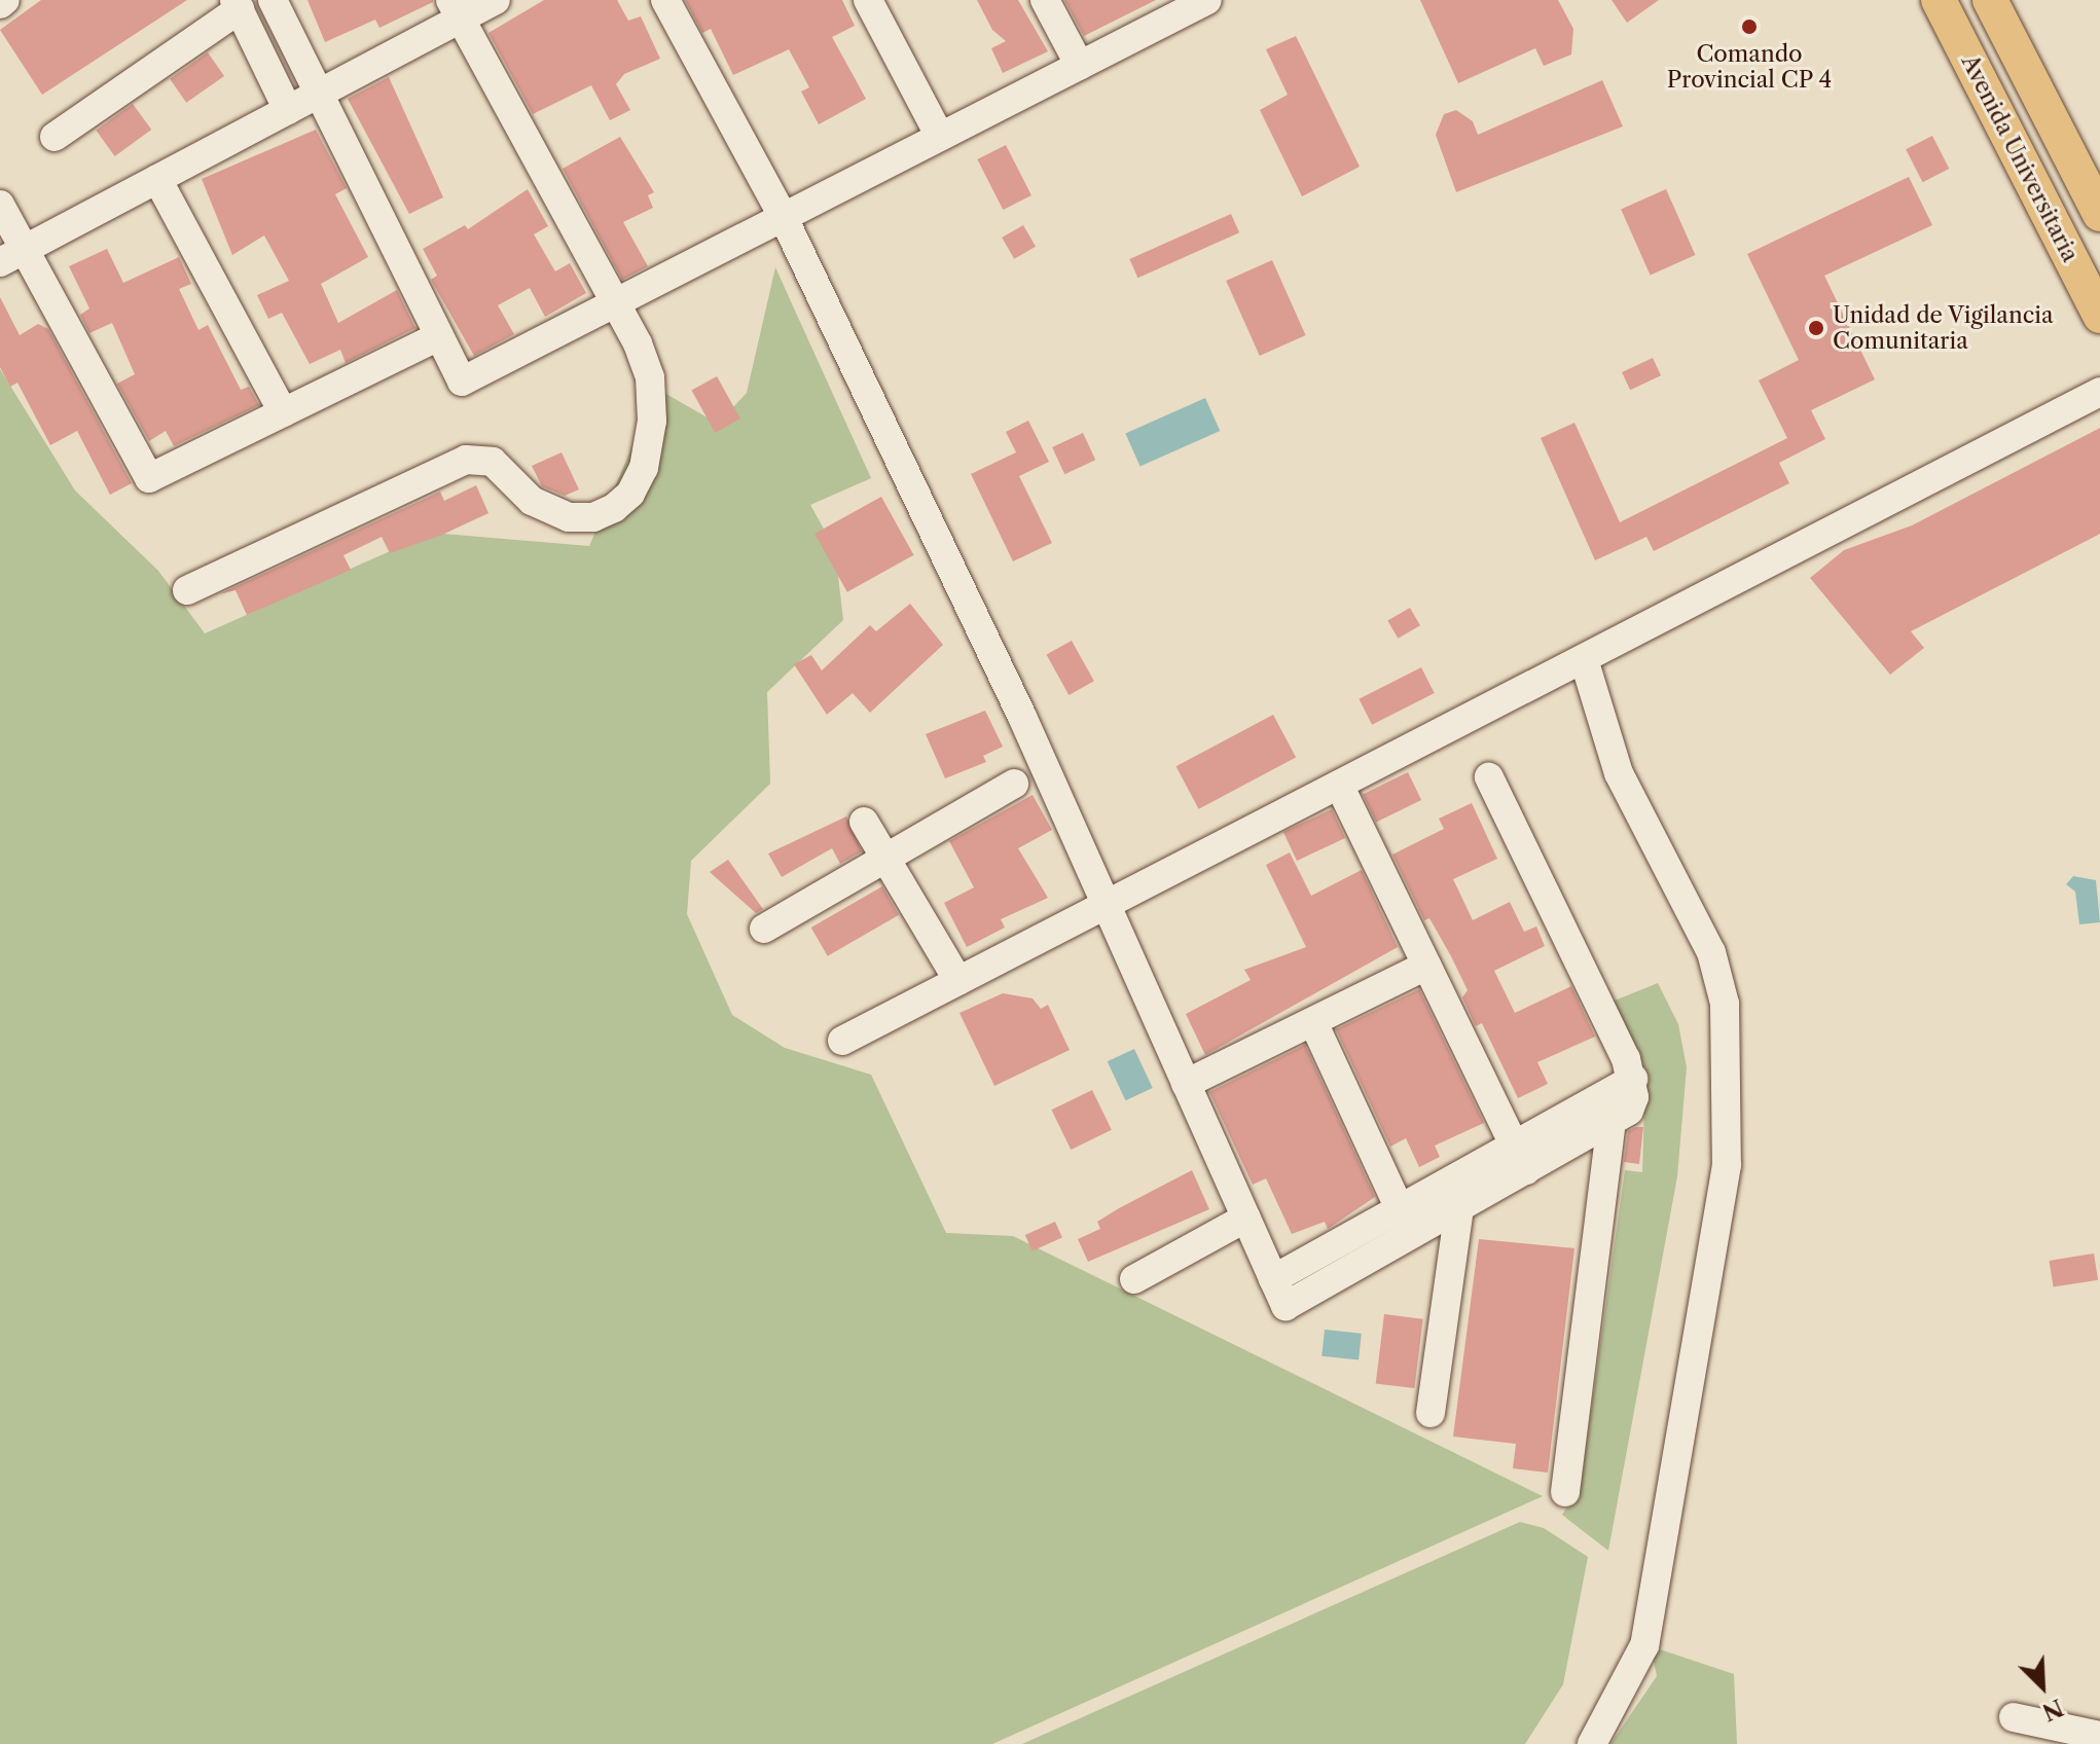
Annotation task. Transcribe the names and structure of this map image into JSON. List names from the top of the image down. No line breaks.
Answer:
{"streets":{"main road":["Avenida Universitaria"]},"places":["Comando Provincial CP 4","Unidad de Vigilancia Comunitaria"],"north":"bottom right"}
